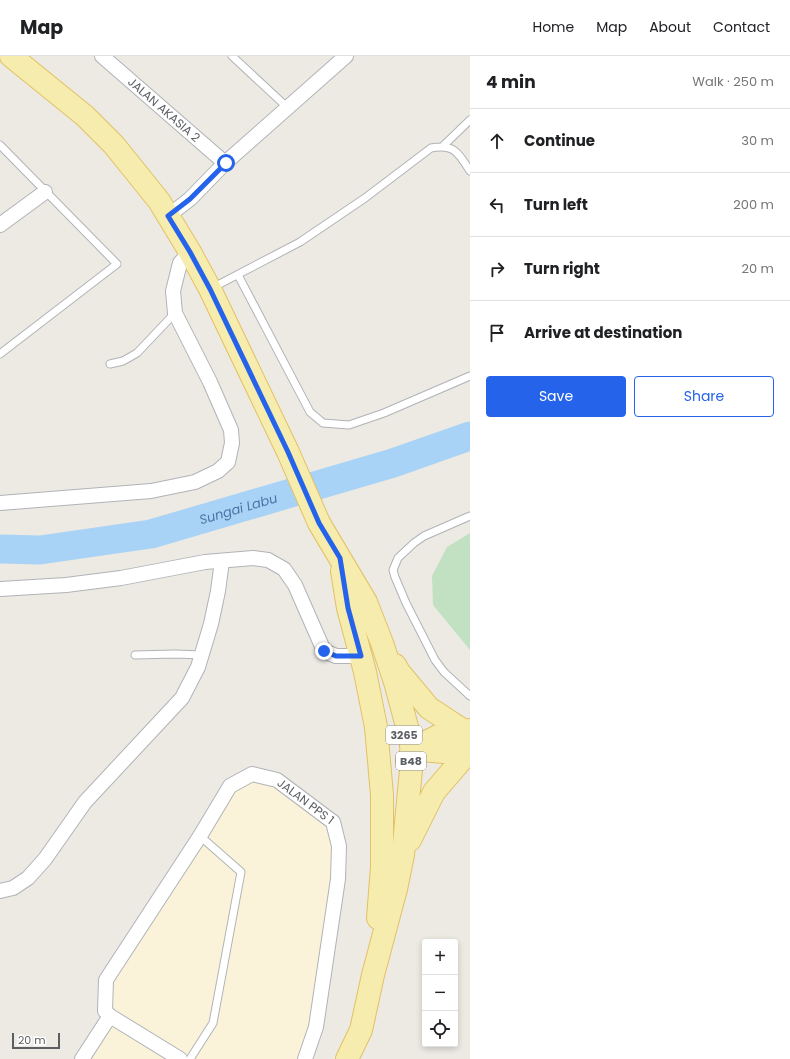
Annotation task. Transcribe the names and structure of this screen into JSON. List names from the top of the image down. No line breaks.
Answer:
{"streets":{"main road":["3265","B48"],"street":["JALAN AKASIA 2","JALAN PPS 1"]},"crossings":[["3265","B48"]],"water":["Sungai Labu"],"scale_bar":"20 m","page":{"header":"Map","nav":["Home","Map","About","Contact"],"heading":["4 min","Walk · 250 m"],"list":[["Continue","30 m"],["Turn left","200 m"],["Turn right","20 m"],"Arrive at destination"],"buttons":["Save","Share"],"map_buttons":["+","−"],"scale":"20 m"}}
